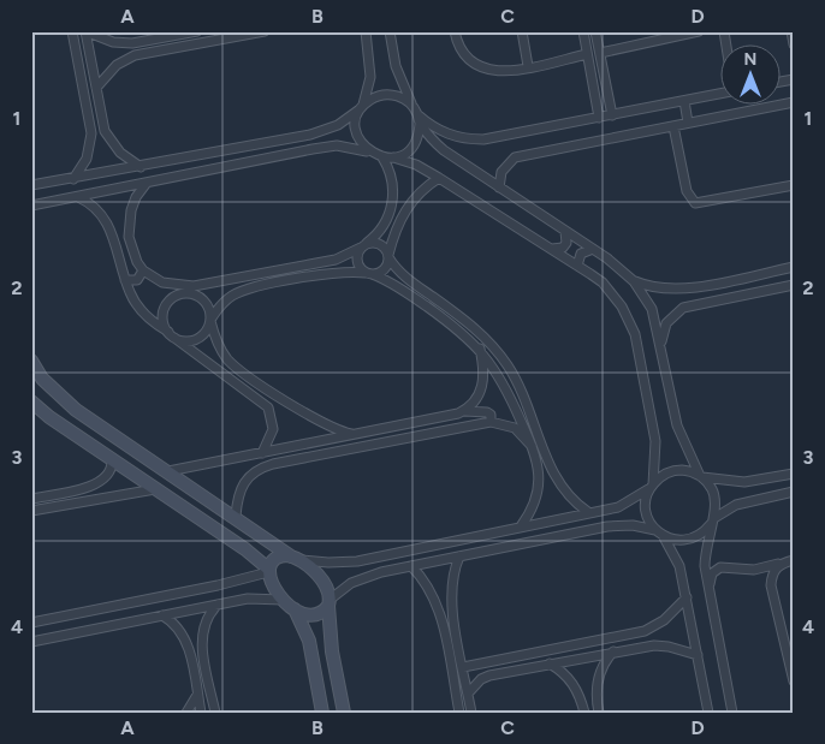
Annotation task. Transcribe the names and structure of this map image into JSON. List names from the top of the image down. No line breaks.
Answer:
{"north":"top","grid":{"columns":["A","B","C","D"],"rows":["1","2","3","4"]}}
